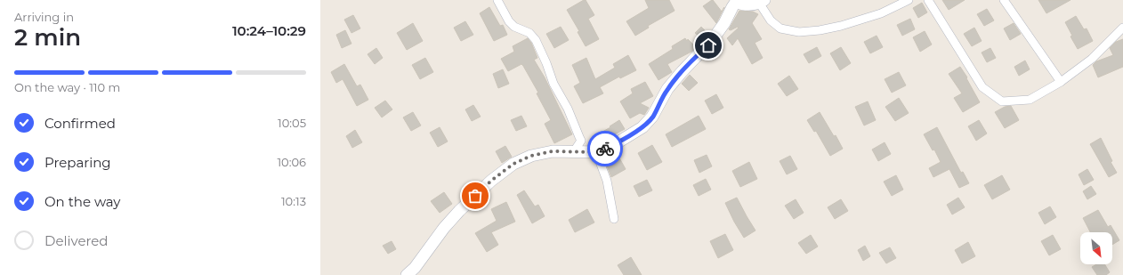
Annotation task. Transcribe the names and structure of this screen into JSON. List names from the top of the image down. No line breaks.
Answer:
{"north":"bottom right","page":{"heading":["2 min","Arriving in","10:24–10:29"],"bar":"On the way · 110 m","list":[["Confirmed","10:05"],["Preparing","10:06"],["On the way","10:13"],"Delivered"]}}
